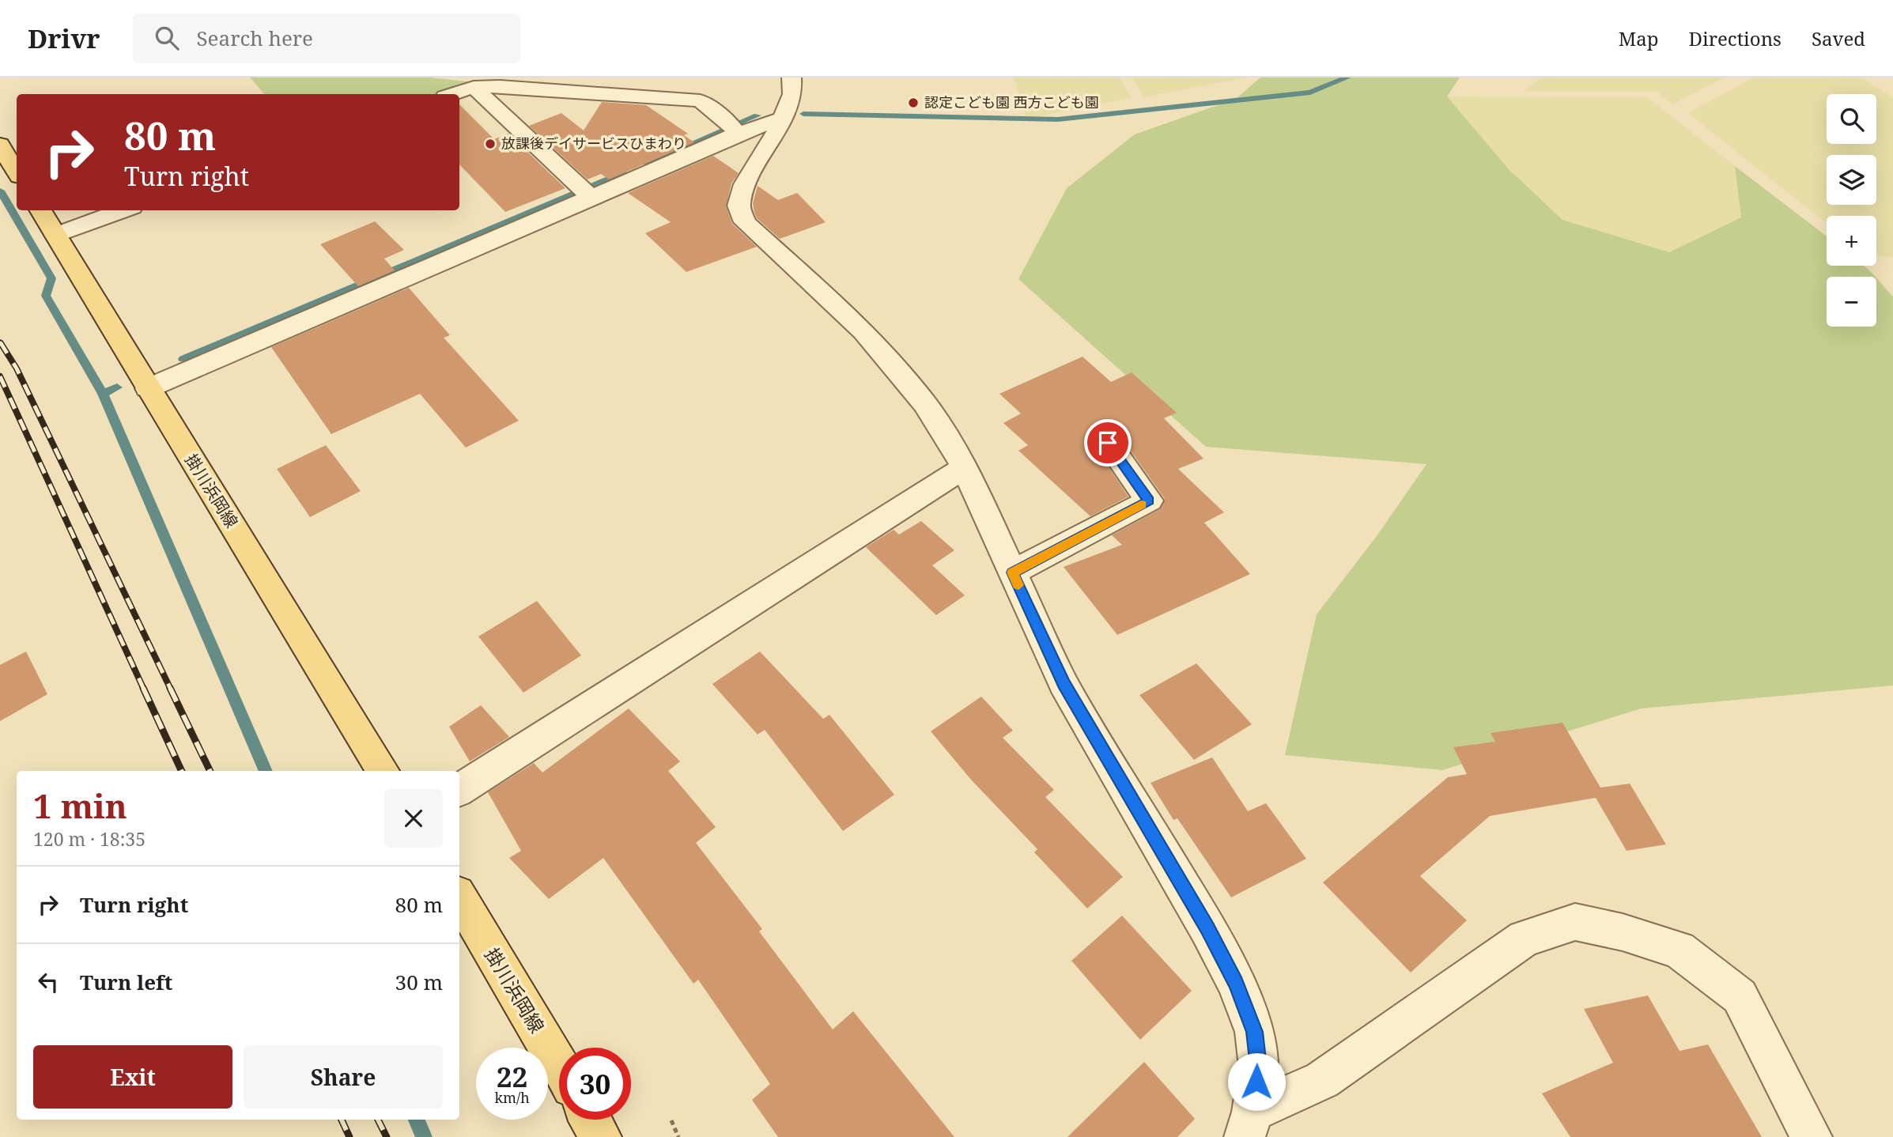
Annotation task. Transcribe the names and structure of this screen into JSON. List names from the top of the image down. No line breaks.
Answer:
{"streets":{"main road":["掛川浜岡線"]},"places":["認定こども園 西方こども園","放課後デイサービスひまわり"],"page":{"header":"Drivr","search":"Search here","nav":["Map","Directions","Saved"],"map_buttons":["+","−"],"turn":["80 m","Turn right"],"heading":["1 min","120 m · 18:35"],"list":[{"name":"Turn right","value":"80 m"},{"name":"Turn left","value":"30 m"}],"buttons":["Exit","Share"],"speed":"22 km/h","limit":"30"}}
